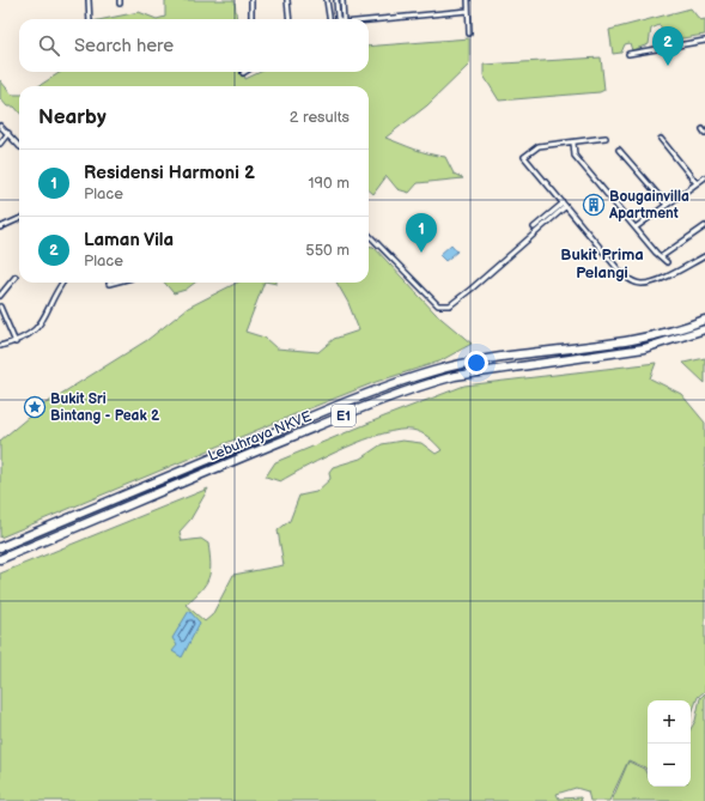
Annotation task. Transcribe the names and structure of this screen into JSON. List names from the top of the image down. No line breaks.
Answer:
{"streets":{"highway":["E1","Lebuhraya NKVE"]},"districts":["Bukit Prima Pelangi"],"places":{"building":["Bougainvilla Apartment"],"place":["Bukit Sri Bintang - Peak 2"]},"page":{"search":"Search here","pins":["2","1"],"heading":["Nearby","2 results"],"list":[{"mark":"1","name":"Residensi Harmoni 2","note":"Place","value":"190 m"},{"mark":"2","name":"Laman Vila","note":"Place","value":"550 m"}],"map_buttons":["+","−"]}}
